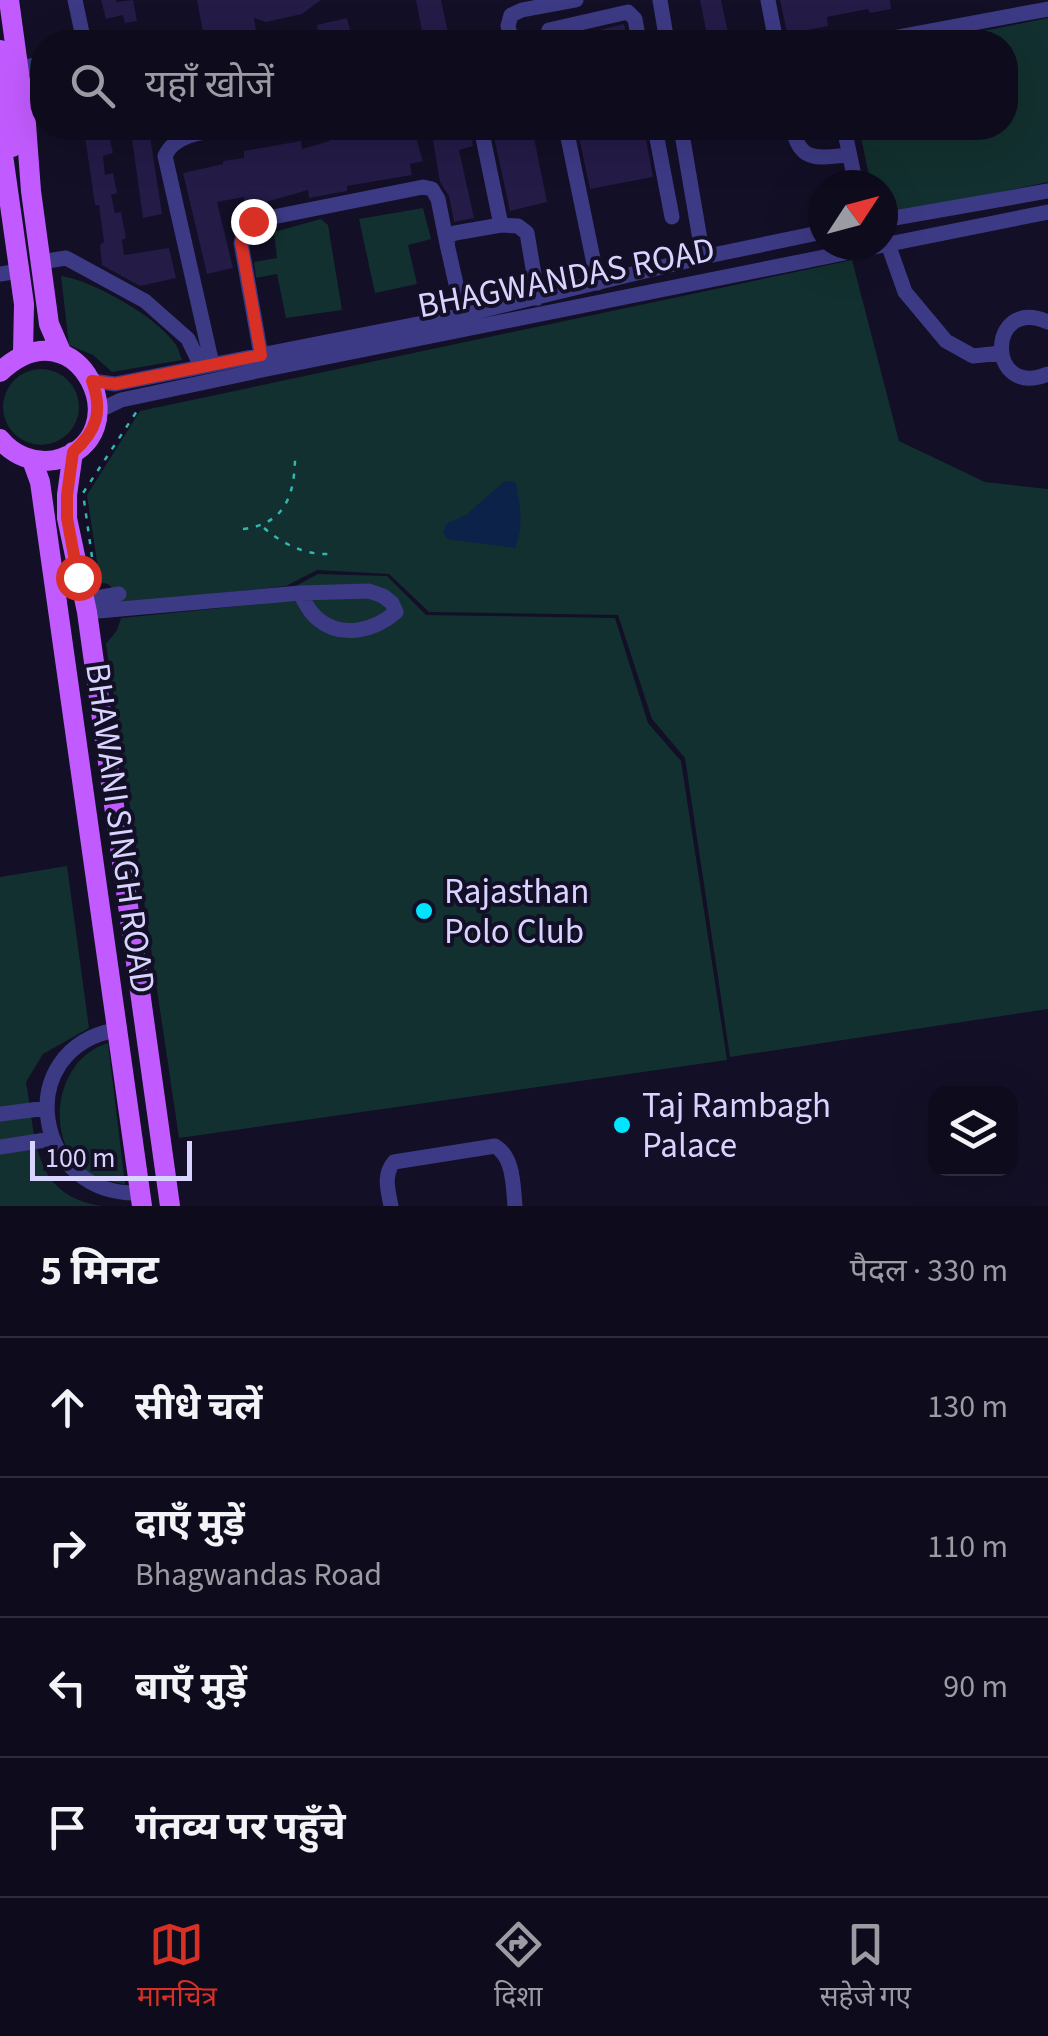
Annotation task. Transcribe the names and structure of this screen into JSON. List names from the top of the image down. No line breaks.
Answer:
{"streets":{"main road":["BHAWANI SINGH ROAD"],"street":["BHAGWANDAS ROAD"]},"places":["Rajasthan Polo Club","Taj Rambagh Palace"],"scale_bar":"100 m","north":"top right","page":{"search":"यहाँ खोजें","scale":"100 m","heading":["5 मिनट","पैदल · 330 m"],"list":[["सीधे चलें","130 m"],["दाएँ मुड़ें","Bhagwandas Road","110 m"],["बाएँ मुड़ें","90 m"],"गंतव्य पर पहुँचे"],"nav":["मानचित्र","दिशा","सहेजे गए"]}}
